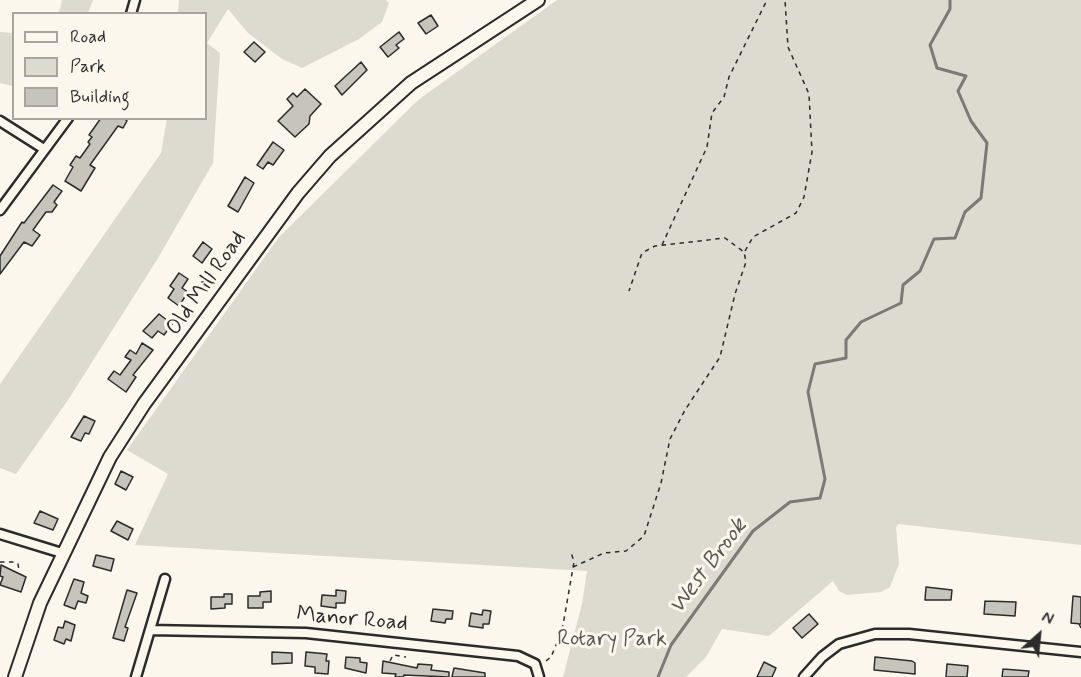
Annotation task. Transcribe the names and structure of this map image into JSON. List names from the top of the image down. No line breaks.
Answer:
{"streets":{"main road":["Old Mill Road"],"street":["Manor Road"]},"water":["West Brook"],"parks":["Rotary Park"],"legend":["Road","Park","Building"],"north":"top right"}
